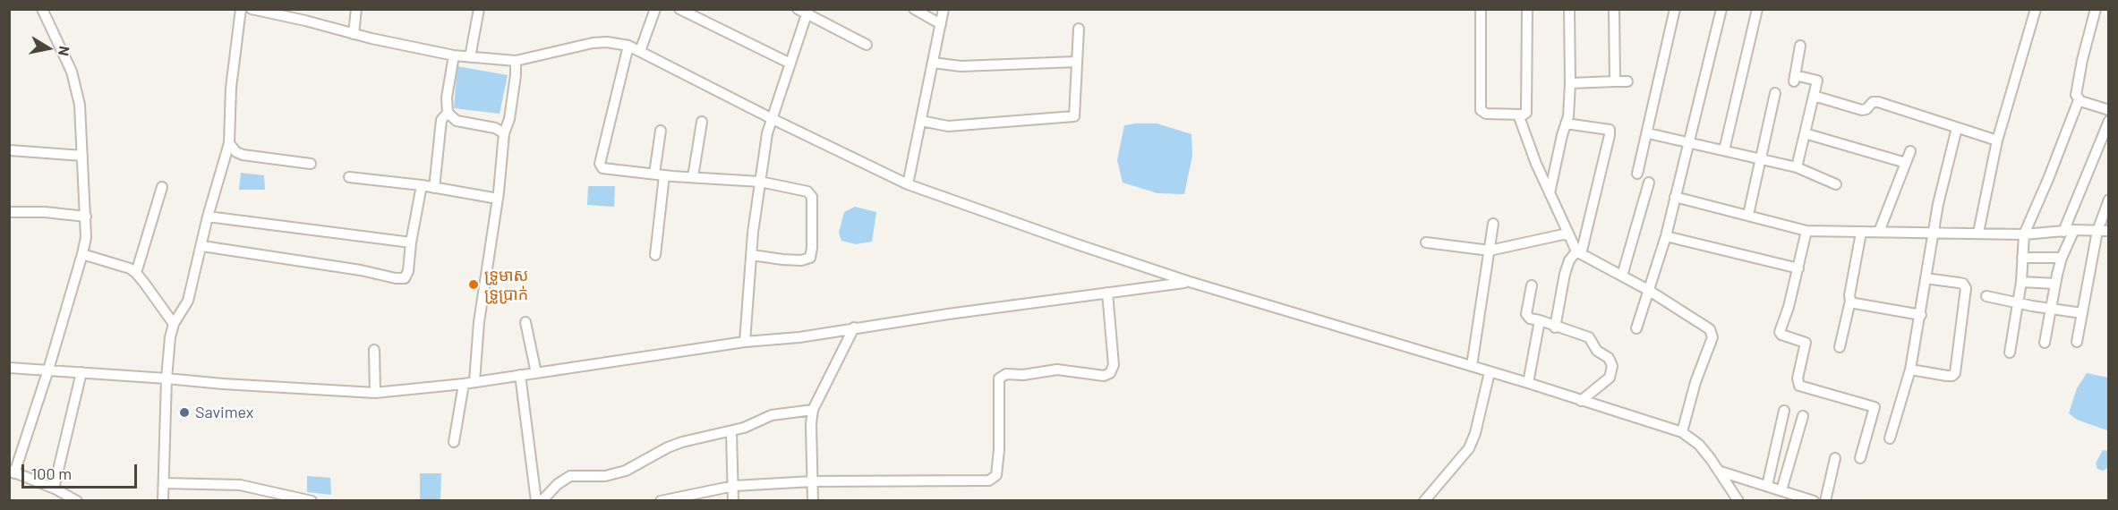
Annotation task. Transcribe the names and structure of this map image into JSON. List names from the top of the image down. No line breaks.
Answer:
{"places":["ទ្រូមាស ទ្រូប្រាក់","Savimex"],"scale_bar":"100 m","north":"right"}
